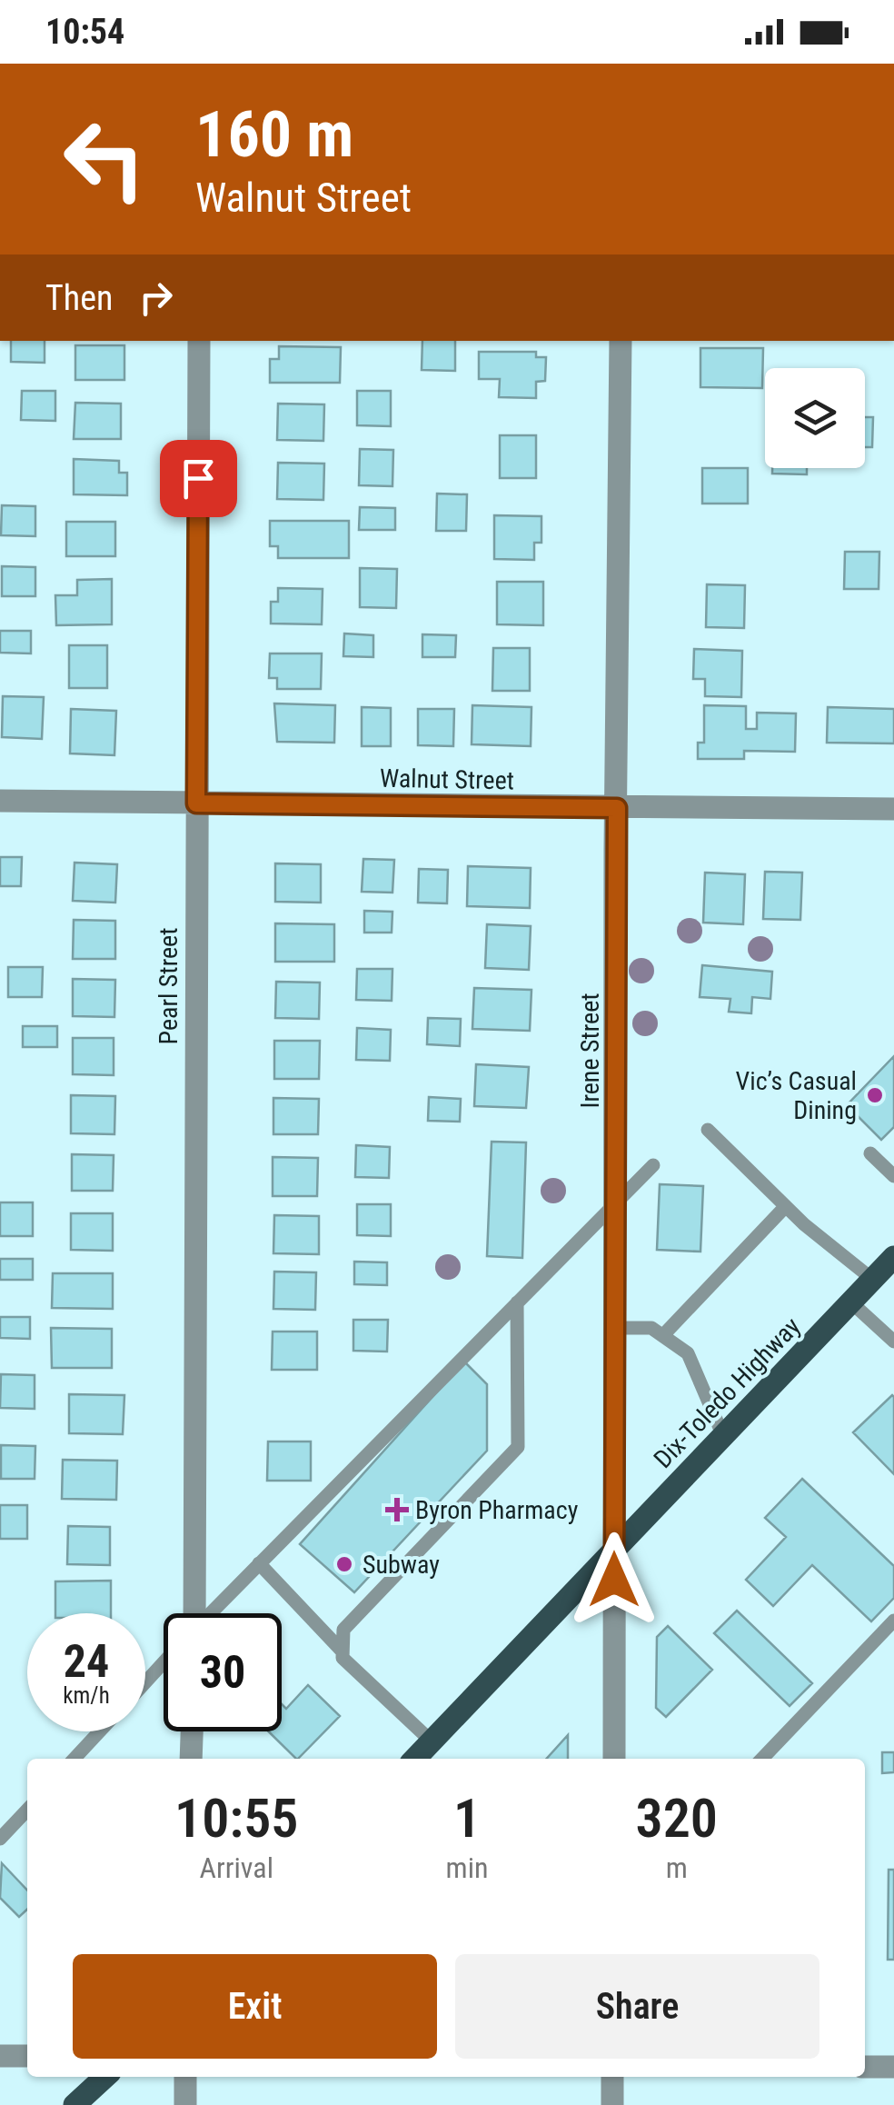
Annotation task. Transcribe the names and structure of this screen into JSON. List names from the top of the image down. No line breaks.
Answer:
{"streets":{"main road":["Dix-Toledo Highway"],"street":["Walnut Street","Pearl Street","Irene Street"]},"crossings":[["Walnut Street","Pearl Street"],["Walnut Street","Irene Street"],["Irene Street","Dix-Toledo Highway"]],"places":{"other":["Vic’s Casual Dining","Subway"],"health":["Byron Pharmacy"]},"page":{"status":"10:54","turn":["160 m","Walnut Street"],"then":"Then","speed":"24 km/h","limit":"30","eta":["10:55","Arrival","1","min","320","m"],"buttons":["Exit","Share"]}}
